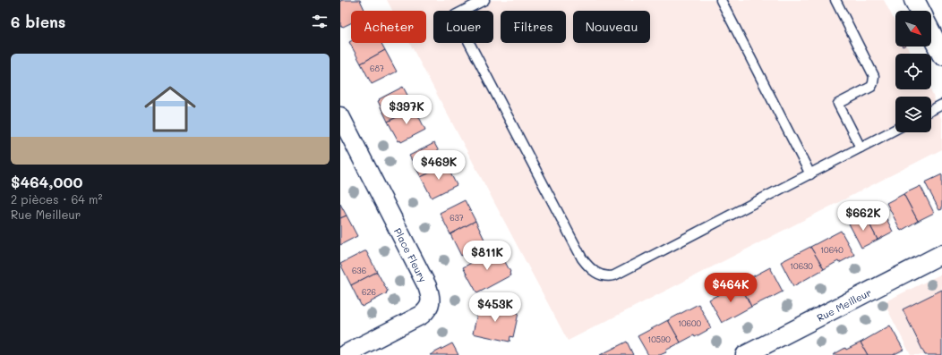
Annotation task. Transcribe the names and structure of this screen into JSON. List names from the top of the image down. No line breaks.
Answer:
{"streets":{"street":["Place Fleury","Rue Meilleur"]},"house_numbers":["687","637","10640","10630","636","626","10600","10590"],"north":"bottom right","page":{"heading":"6 biens","chip":["Acheter","Louer","Filtres","Nouveau"],"list":[{"name":"$464,000","note":"2 pièces · 64 m² · Rue Meilleur"}],"price":["$397K","$469K","$662K","$811K","$464K","$453K"]}}
